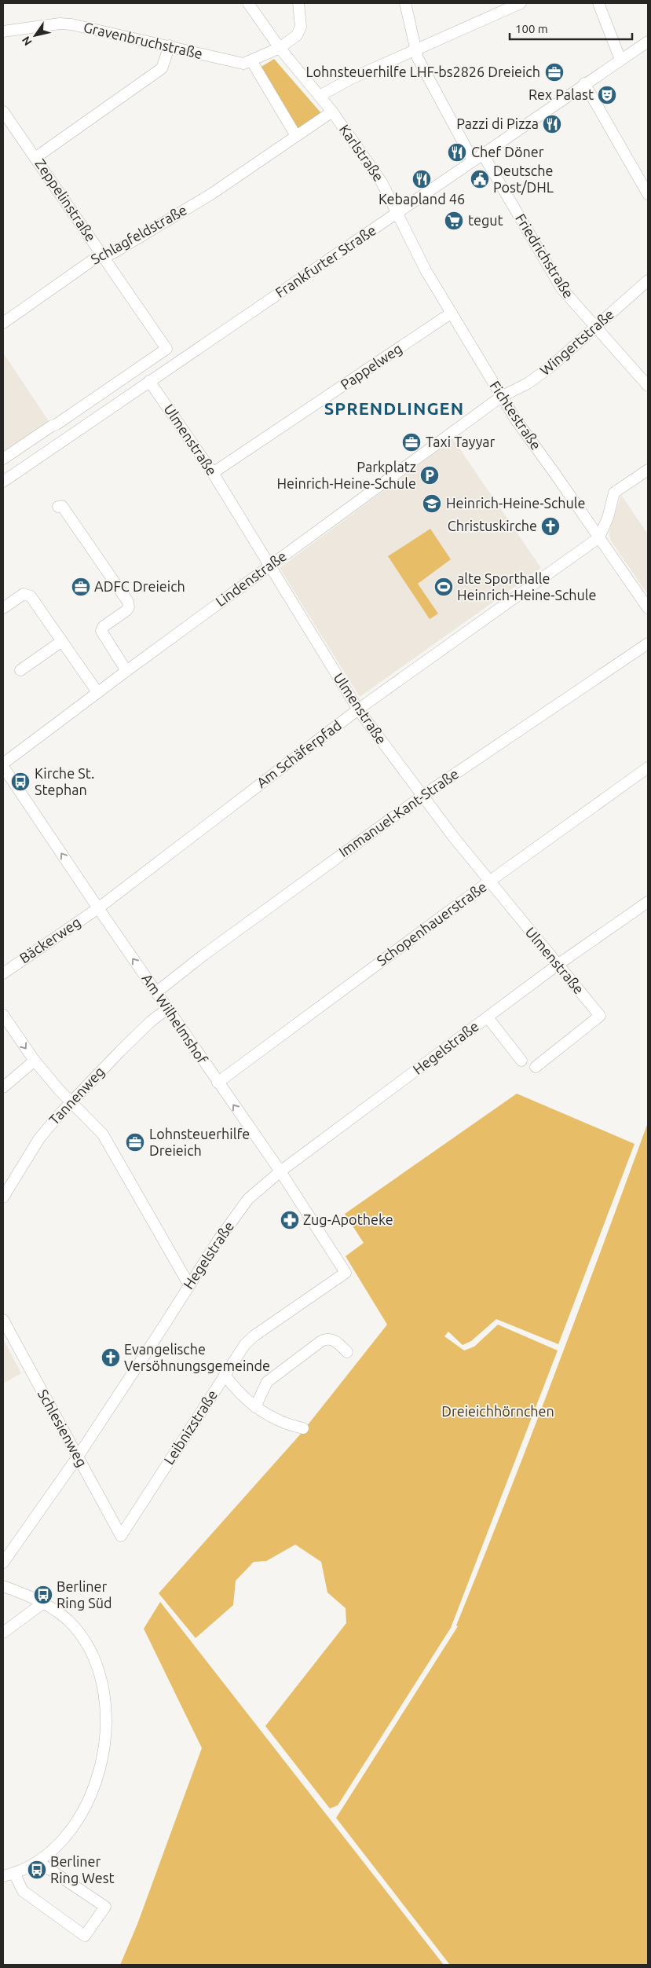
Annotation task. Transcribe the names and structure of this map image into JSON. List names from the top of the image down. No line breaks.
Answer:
{"streets":{"street":["Gravenbruchstraße","Karlstraße","Zeppelinstraße","Schlagfeldstraße","Friedrichstraße","Frankfurter Straße","Wingertstraße","Pappelweg","Fichtestraße","Ulmenstraße","Lindenstraße","Am Schäferpfad","Immanuel-Kant-Straße","Schopenhauerstraße","Bäckerweg","Am Wilhelmshof","Hegelstraße","Tannenweg","Leibnizstraße","Schlesienweg"]},"crossings":[["Gravenbruchstraße","Karlstraße"],["Karlstraße","Schlagfeldstraße"],["Karlstraße","Frankfurter Straße"],["Karlstraße","Fichtestraße"],["Zeppelinstraße","Schlagfeldstraße"],["Friedrichstraße","Frankfurter Straße"],["Friedrichstraße","Wingertstraße"],["Frankfurter Straße","Fichtestraße"],["Frankfurter Straße","Ulmenstraße"],["Wingertstraße","Fichtestraße"],["Wingertstraße","Lindenstraße"],["Pappelweg","Fichtestraße"],["Pappelweg","Ulmenstraße"],["Fichtestraße","Lindenstraße"],["Fichtestraße","Am Schäferpfad"],["Ulmenstraße","Lindenstraße"],["Ulmenstraße","Am Schäferpfad"],["Ulmenstraße","Immanuel-Kant-Straße"],["Ulmenstraße","Schopenhauerstraße"],["Ulmenstraße","Hegelstraße"],["Lindenstraße","Am Wilhelmshof"],["Am Schäferpfad","Bäckerweg"],["Am Schäferpfad","Am Wilhelmshof"],["Immanuel-Kant-Straße","Am Wilhelmshof"],["Schopenhauerstraße","Am Wilhelmshof"],["Bäckerweg","Am Wilhelmshof"],["Am Wilhelmshof","Hegelstraße"],["Am Wilhelmshof","Tannenweg"],["Am Wilhelmshof","Leibnizstraße"],["Hegelstraße","Schlesienweg"],["Leibnizstraße","Schlesienweg"]],"one_way":["Am Wilhelmshof"],"districts":["SPRENDLINGEN"],"parks":["Dreieichhörnchen"],"places":{"office":["Lohnsteuerhilfe LHF-bs2826 Dreieich","Taxi Tayyar","ADFC Dreieich","Lohnsteuerhilfe Dreieich"],"theatre":["Rex Palast"],"restaurant":["Pazzi di Pizza","Chef Döner","Kebapland 46"],"public building":["Deutsche Post/DHL"],"supermarket":["tegut"],"parking":["Parkplatz Heinrich-Heine-Schule"],"school or university":["Heinrich-Heine-Schule"],"church":["Christuskirche","Evangelische Versöhnungsgemeinde"],"sports":["alte Sporthalle Heinrich-Heine-Schule"],"bus stop":["Kirche St. Stephan","Berliner Ring Süd","Berliner Ring West"],"pharmacy":["Zug-Apotheke"]},"scale_bar":"100 m","north":"bottom left"}
